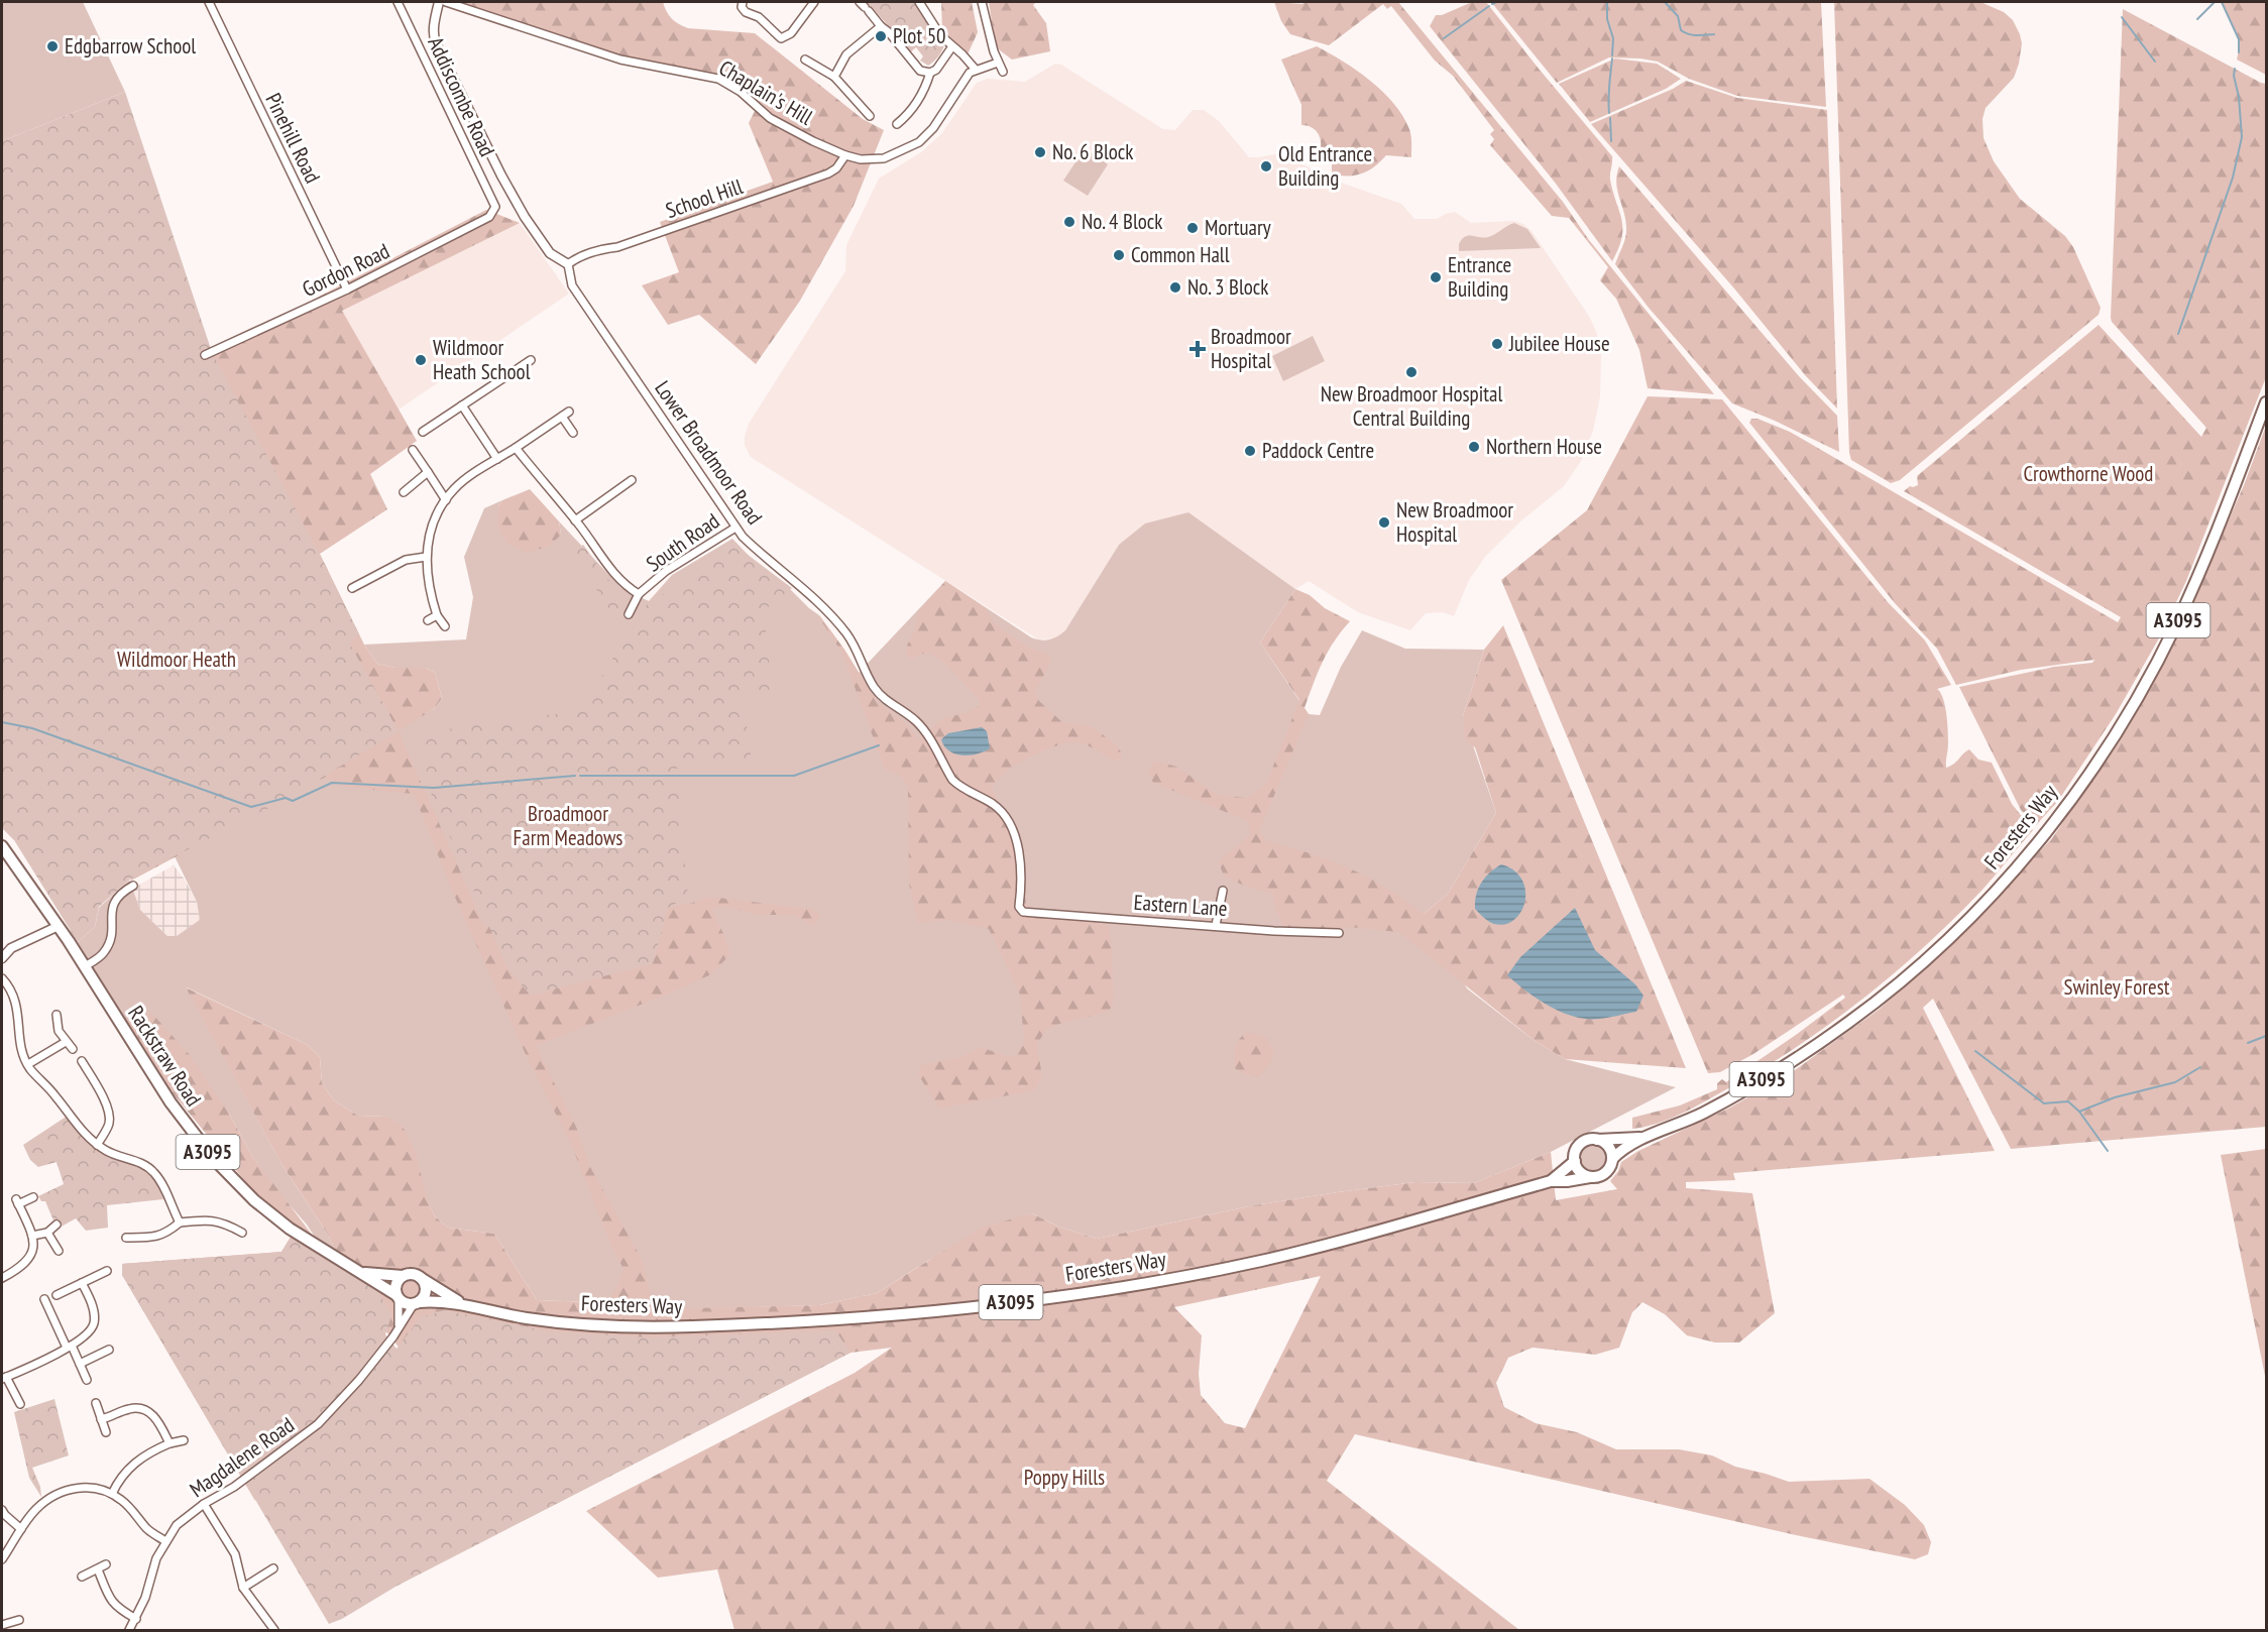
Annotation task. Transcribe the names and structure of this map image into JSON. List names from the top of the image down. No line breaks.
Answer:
{"streets":{"main road":["A3095","Foresters Way","Rackstraw Road"],"street":["Chaplain's Hill","Addiscombe Road","Pinehill Road","School Hill","Gordon Road","Lower Broadmoor Road","South Road","Eastern Lane","Magdalene Road"]},"crossings":[["Chaplain's Hill","School Hill"],["Addiscombe Road","Gordon Road"],["Pinehill Road","Gordon Road"],["School Hill","Lower Broadmoor Road"],["Lower Broadmoor Road","South Road"],["Lower Broadmoor Road","Eastern Lane"],["Foresters Way","Rackstraw Road"],["Foresters Way","Magdalene Road"],["Rackstraw Road","Magdalene Road"]],"parks":["Crowthorne Wood","Wildmoor Heath","Broadmoor Farm Meadows","Swinley Forest","Poppy Hills"],"places":{"other":["Plot 50","Edgbarrow School","No. 6 Block","Old Entrance Building","No. 4 Block","Mortuary","Common Hall","Entrance Building","No. 3 Block","Jubilee House","Wildmoor Heath School","New Broadmoor Hospital Central Building","Northern House","Paddock Centre","New Broadmoor Hospital"],"health":["Broadmoor Hospital"]}}
